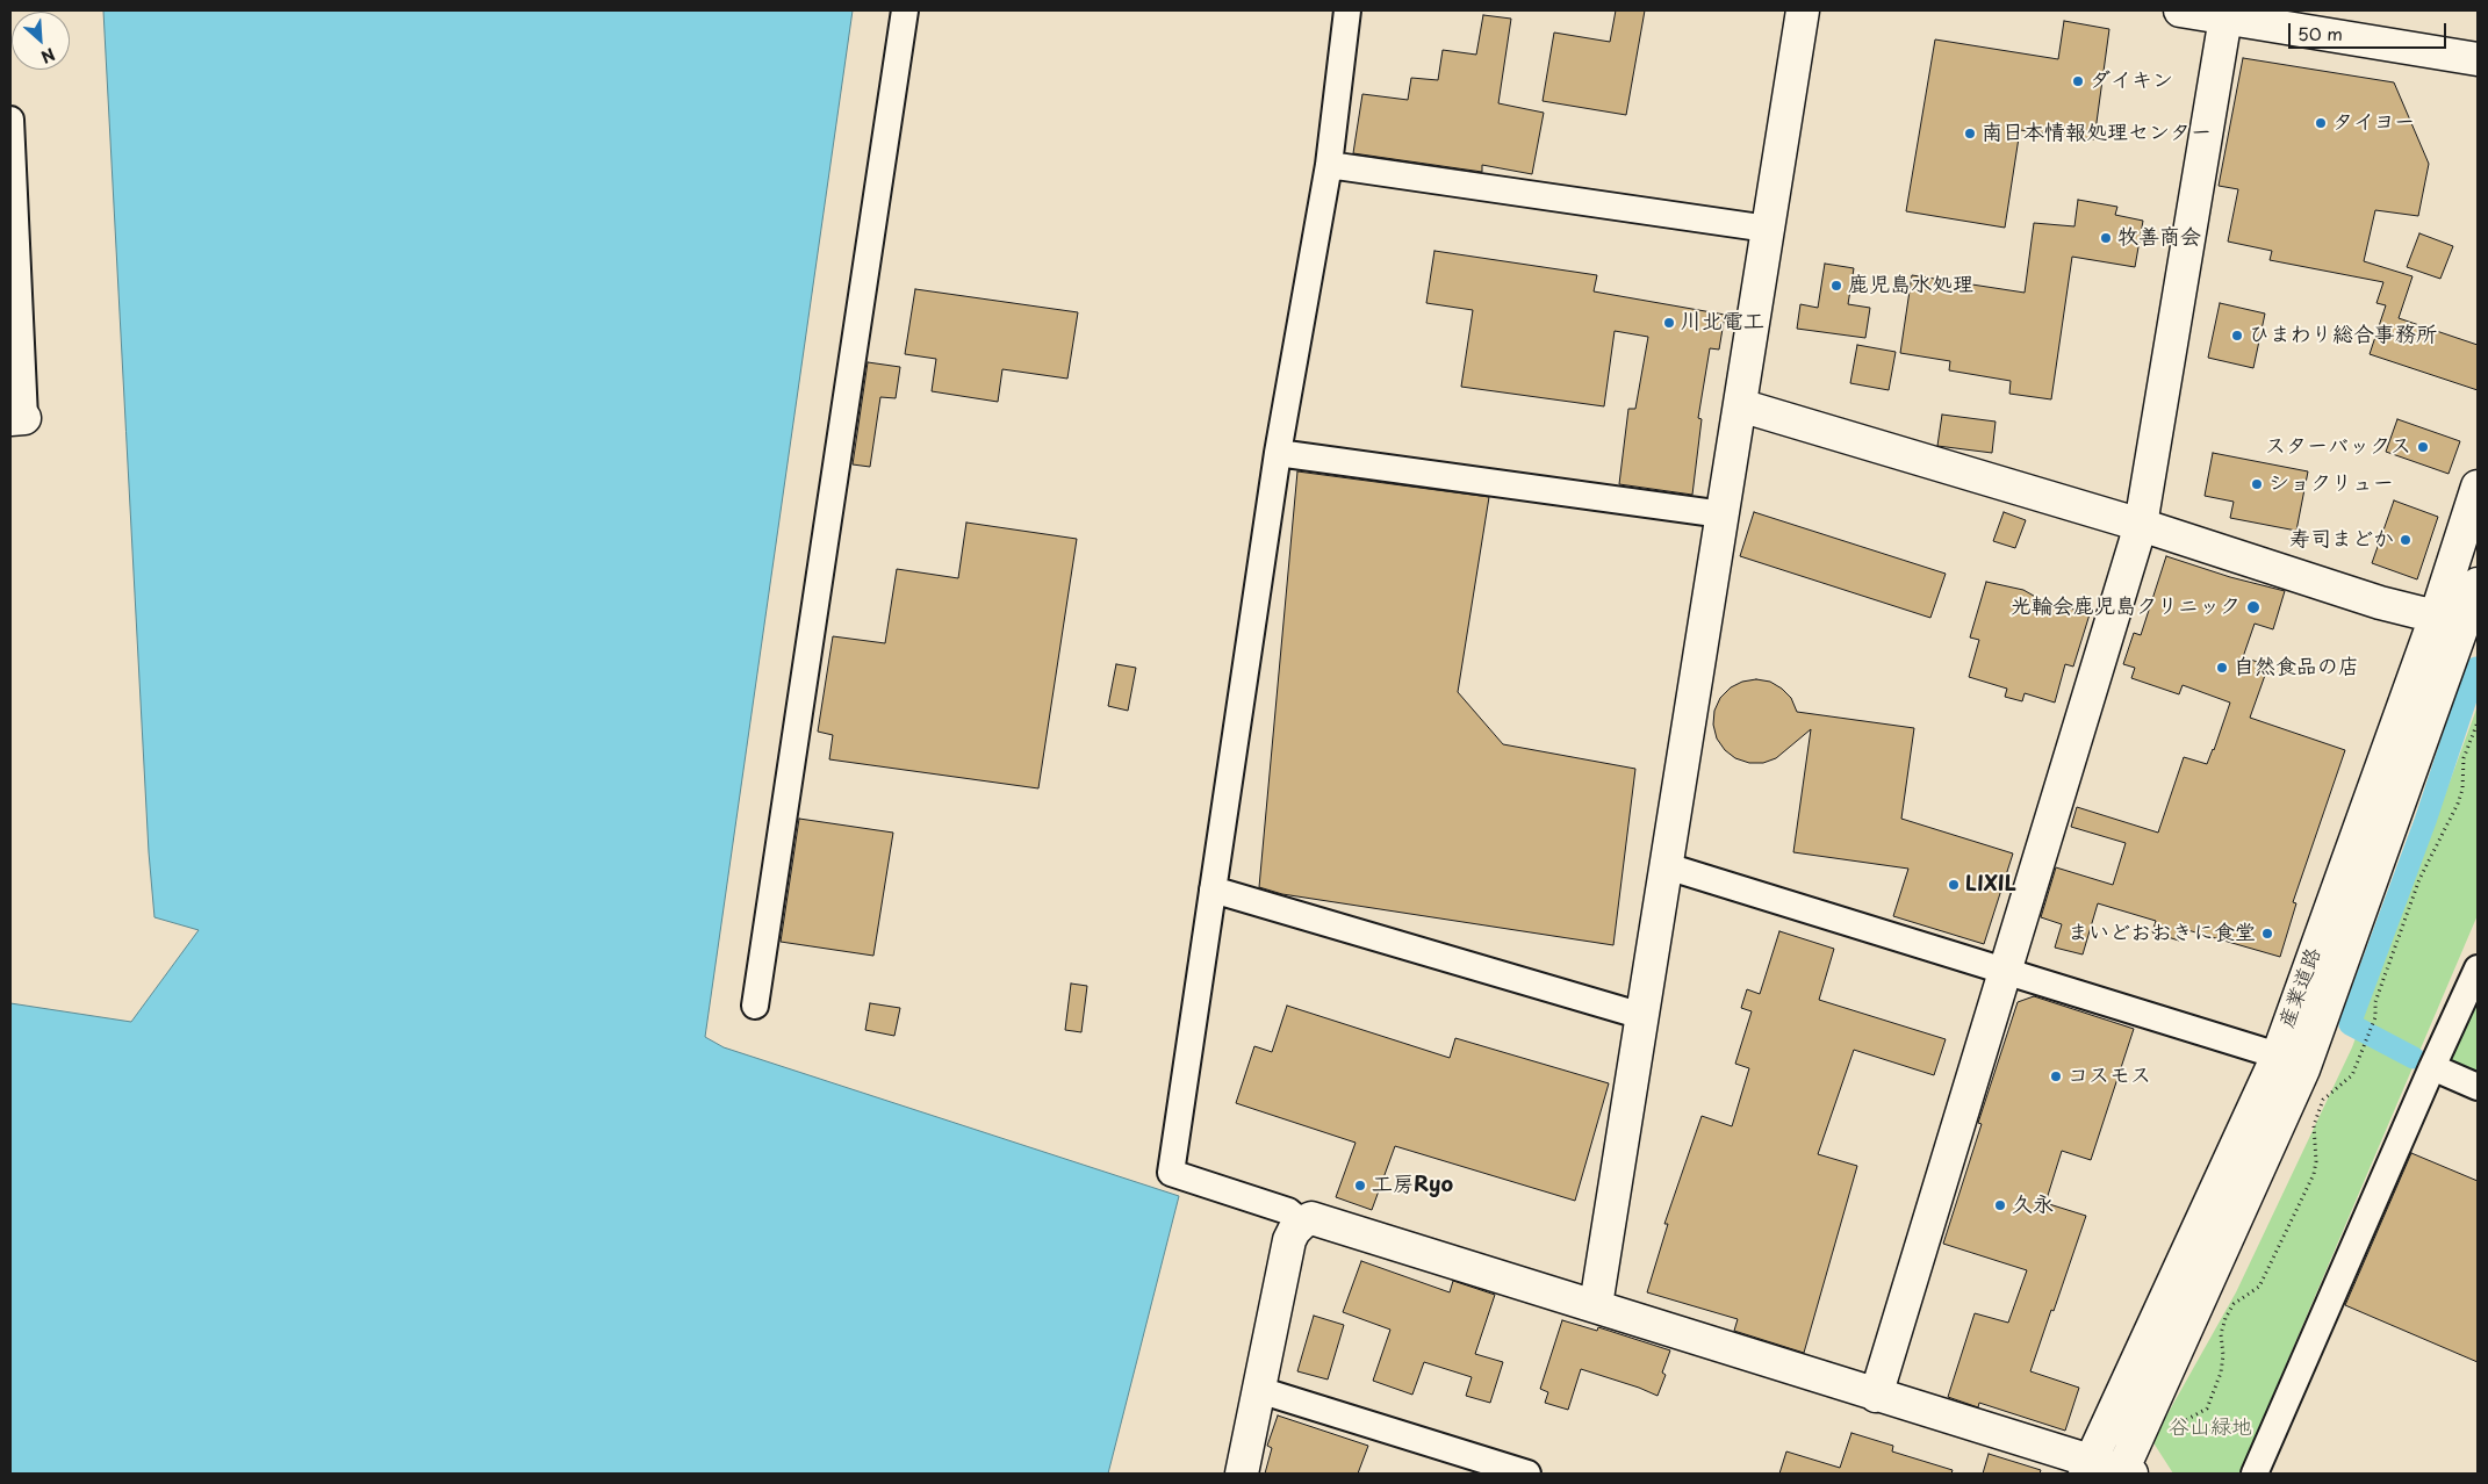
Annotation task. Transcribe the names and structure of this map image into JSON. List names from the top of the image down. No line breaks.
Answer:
{"streets":{"street":["産業道路"]},"parks":["谷山緑地"],"places":["ダイキン","タイヨー","南日本情報処理センター","牧善商会","鹿児島水処理","川北電工","ひまわり総合事務所","スターバックス","ショクリュー","寿司まどか","光輪会鹿児島クリニック","自然食品の店","LIXIL","まいどおおきに食堂","コスモス","工房Ryo","久永"],"scale_bar":"50 m","north":"bottom right"}
